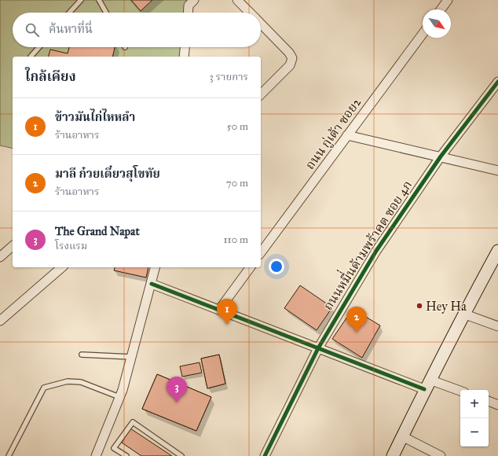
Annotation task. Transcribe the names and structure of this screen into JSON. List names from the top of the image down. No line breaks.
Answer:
{"streets":{"street":["ถนน กู่เต้า ซอย2","ถนนหมื่่นด้ามพร้าคต ซอย 4ก"]},"places":["Hey Ha"],"north":"bottom right","page":{"search":"ค้นหาที่นี่","heading":["ใกล้เคียง","3 รายการ"],"list":[{"mark":"1","name":"ข้าวมันไก่ไหหลำ","note":"ร้านอาหาร","value":"50 m"},{"mark":"2","name":"มาลี ก๋วยเตี๋ยวสุโขทัย","note":"ร้านอาหาร","value":"70 m"},{"mark":"3","name":"The Grand Napat","note":"โรงแรม","value":"110 m"}],"pins":["1","2","3"],"map_buttons":["+","−"]}}
